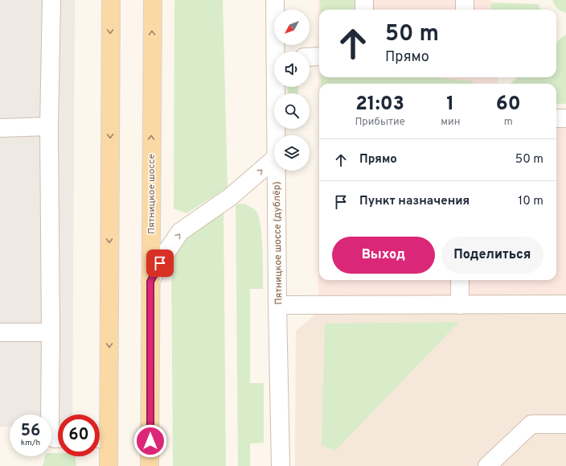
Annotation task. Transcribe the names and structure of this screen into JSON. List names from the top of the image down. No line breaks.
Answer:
{"streets":{"main road":["Пятницкое шоссе"],"street":["Пятницкое шоссе (дублёр)"]},"north":"bottom left","page":{"turn":["50 m","Прямо"],"eta":["21:03","Прибытие","1","мин","60","m"],"list":[{"name":"Прямо","value":"50 m"},{"name":"Пункт назначения","value":"10 m"}],"buttons":["Выход","Поделиться"],"speed":"56 km/h","limit":"60"}}
